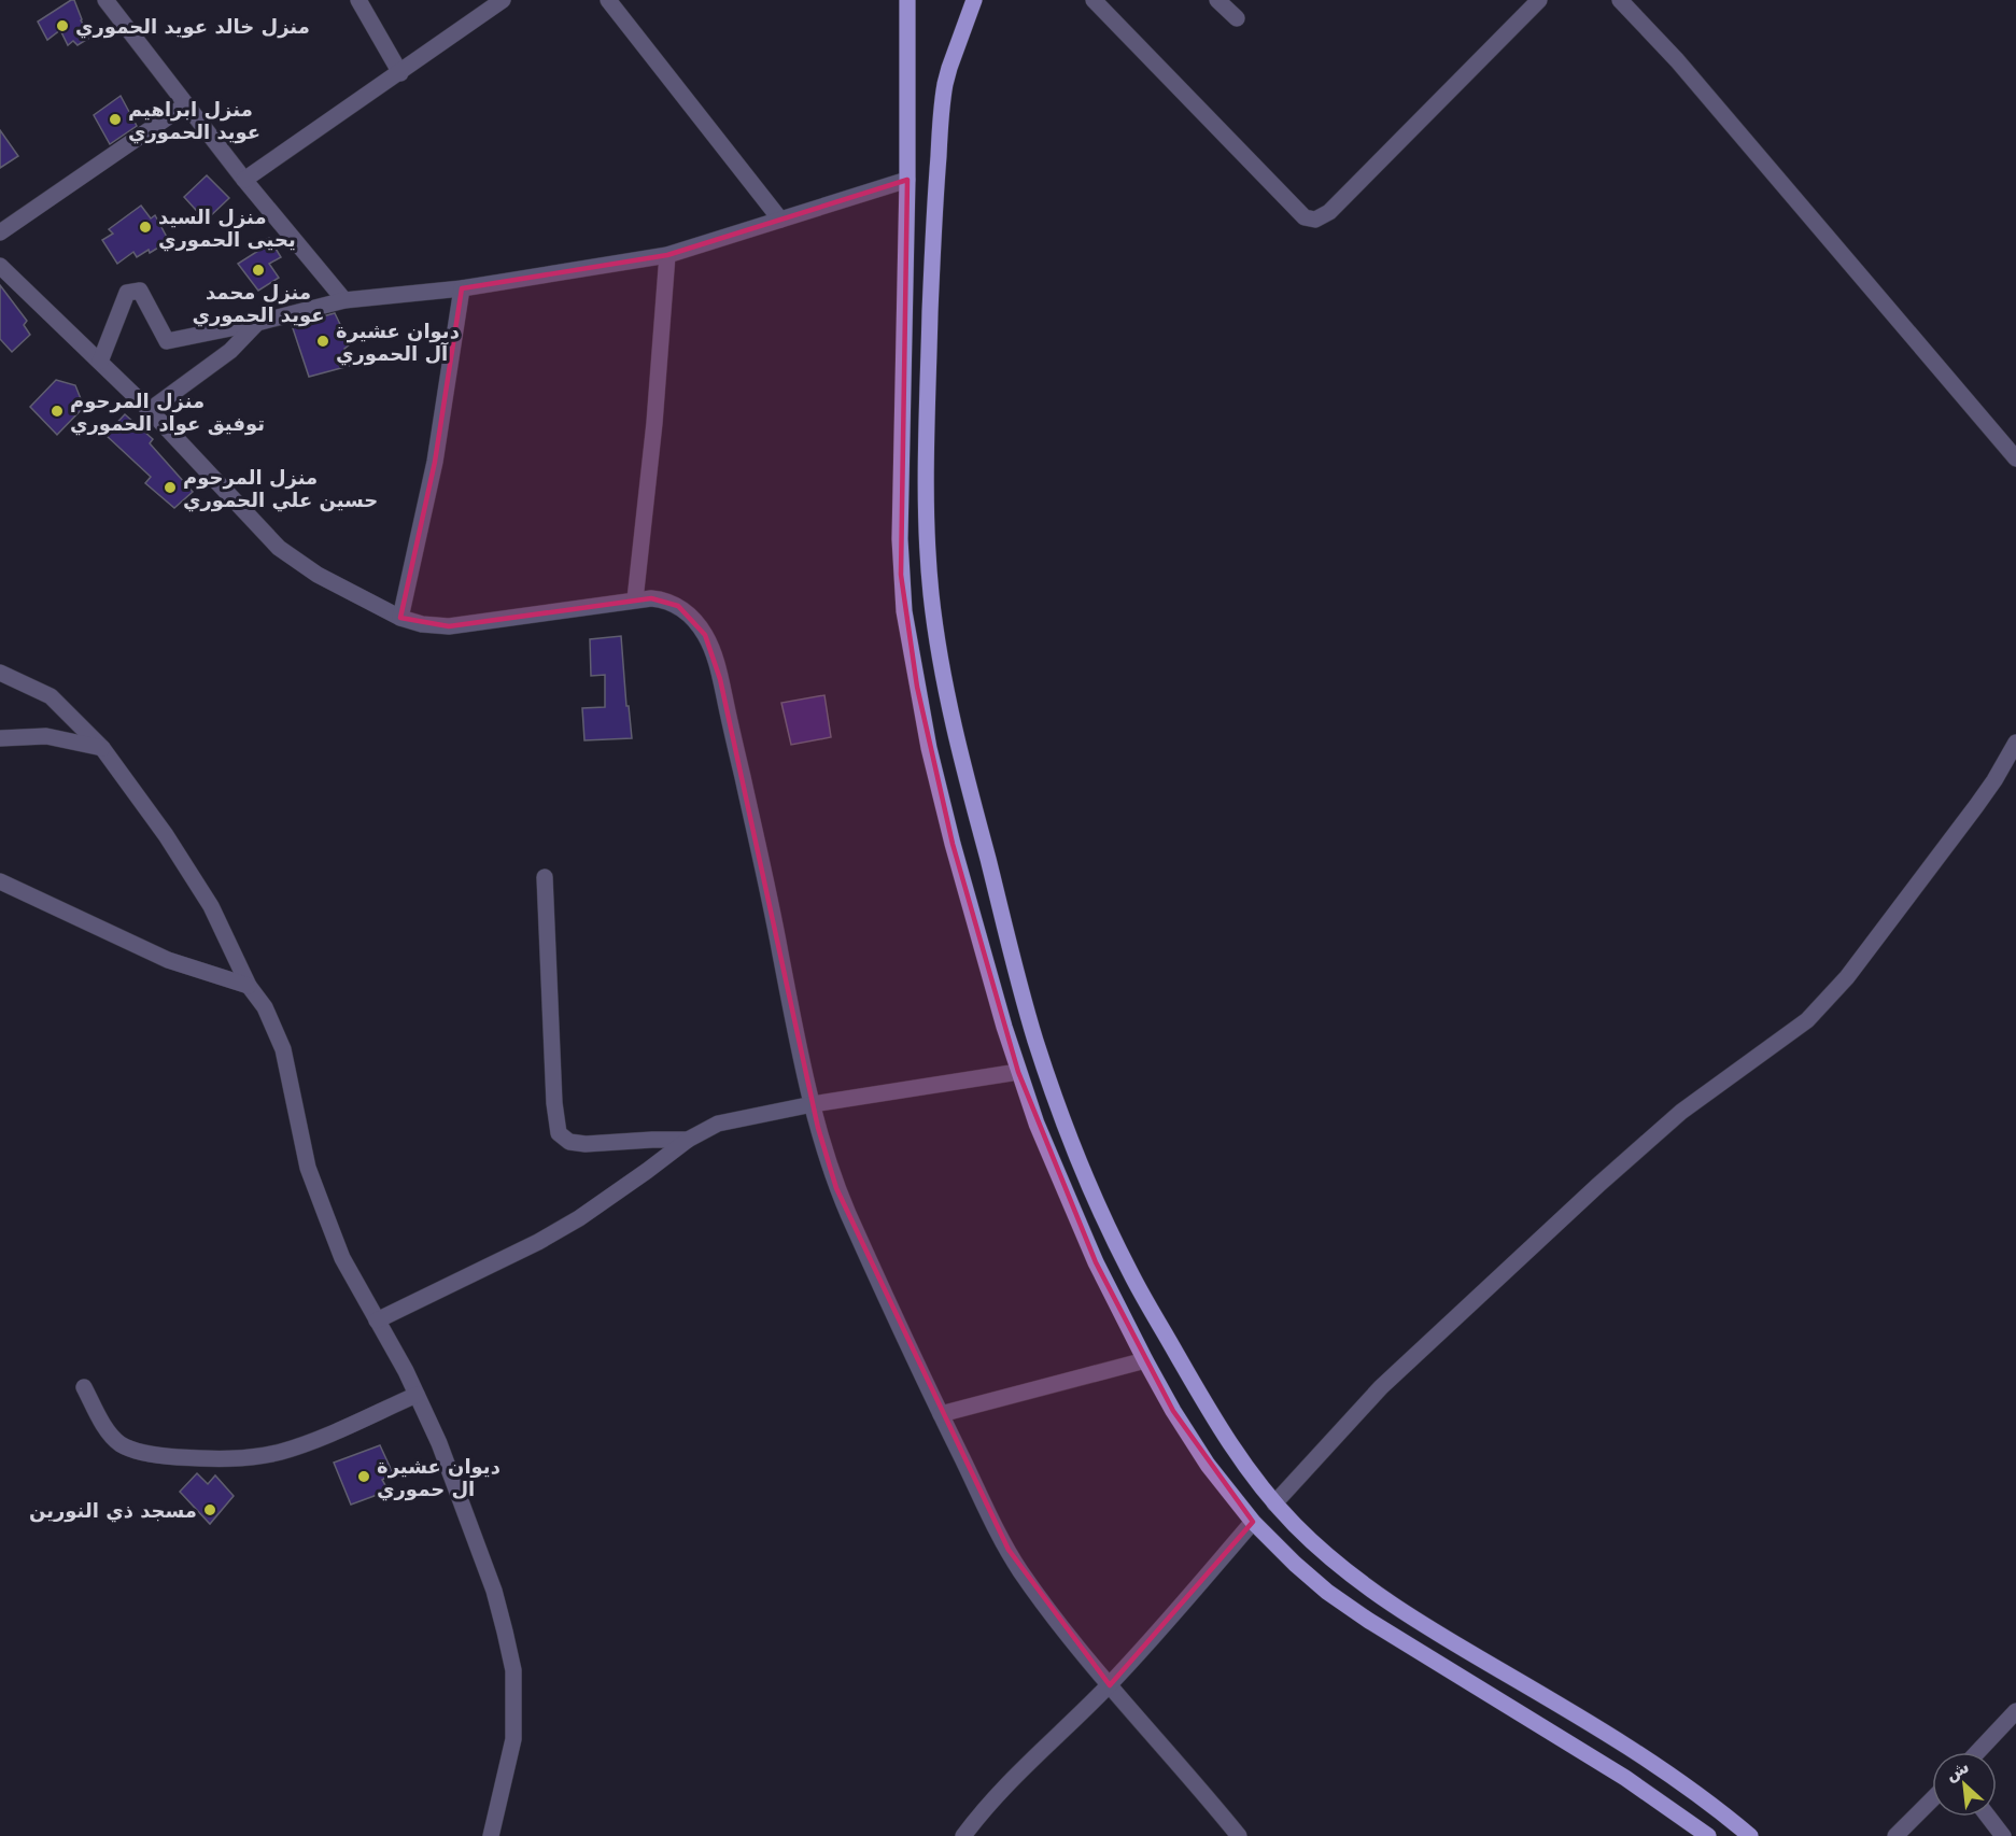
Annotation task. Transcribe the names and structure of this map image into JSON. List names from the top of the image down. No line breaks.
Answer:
{"places":["منزل خالد عويد الحموري","منزل ابراهيم عويد الحموري","منزل السيد يحيى الحموري","منزل محمد عويد الحموري","ديوان عشيرة آل الحموري","منزل المرحوم توفيق عواد الحموري","منزل المرحوم حسين علي الحموري","ديوان عشيرة ال حموري","مسجد ذي النورين"],"north":"top left"}
